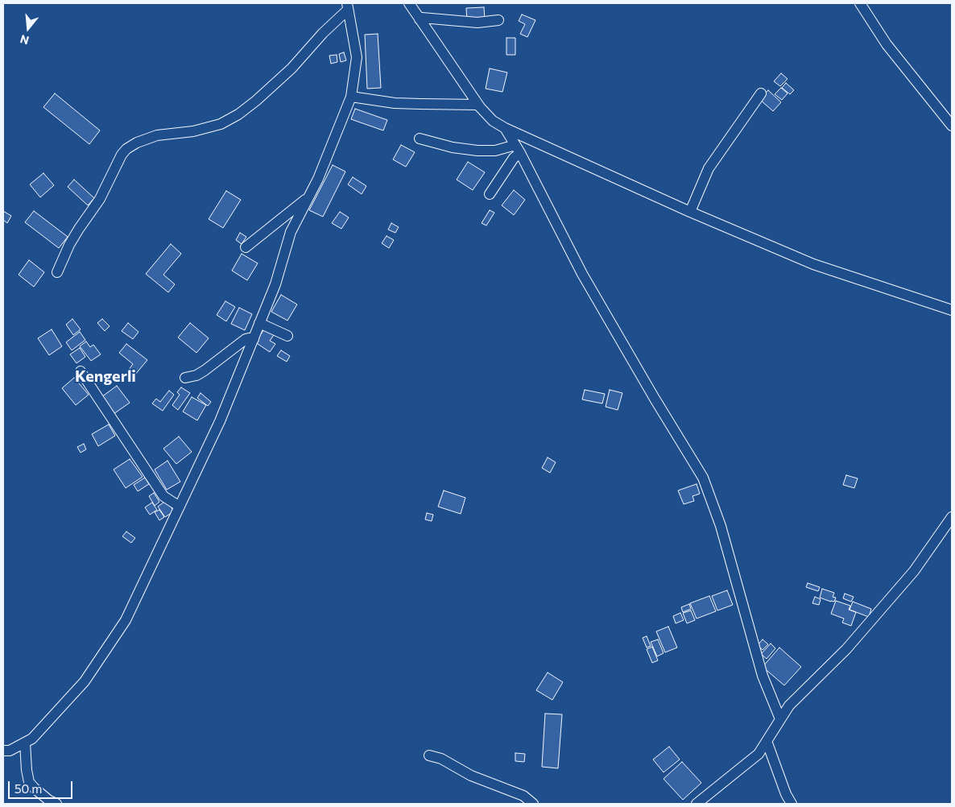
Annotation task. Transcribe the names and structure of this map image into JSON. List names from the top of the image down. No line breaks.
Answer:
{"districts":["Kengerli"],"scale_bar":"50 m","north":"bottom"}
